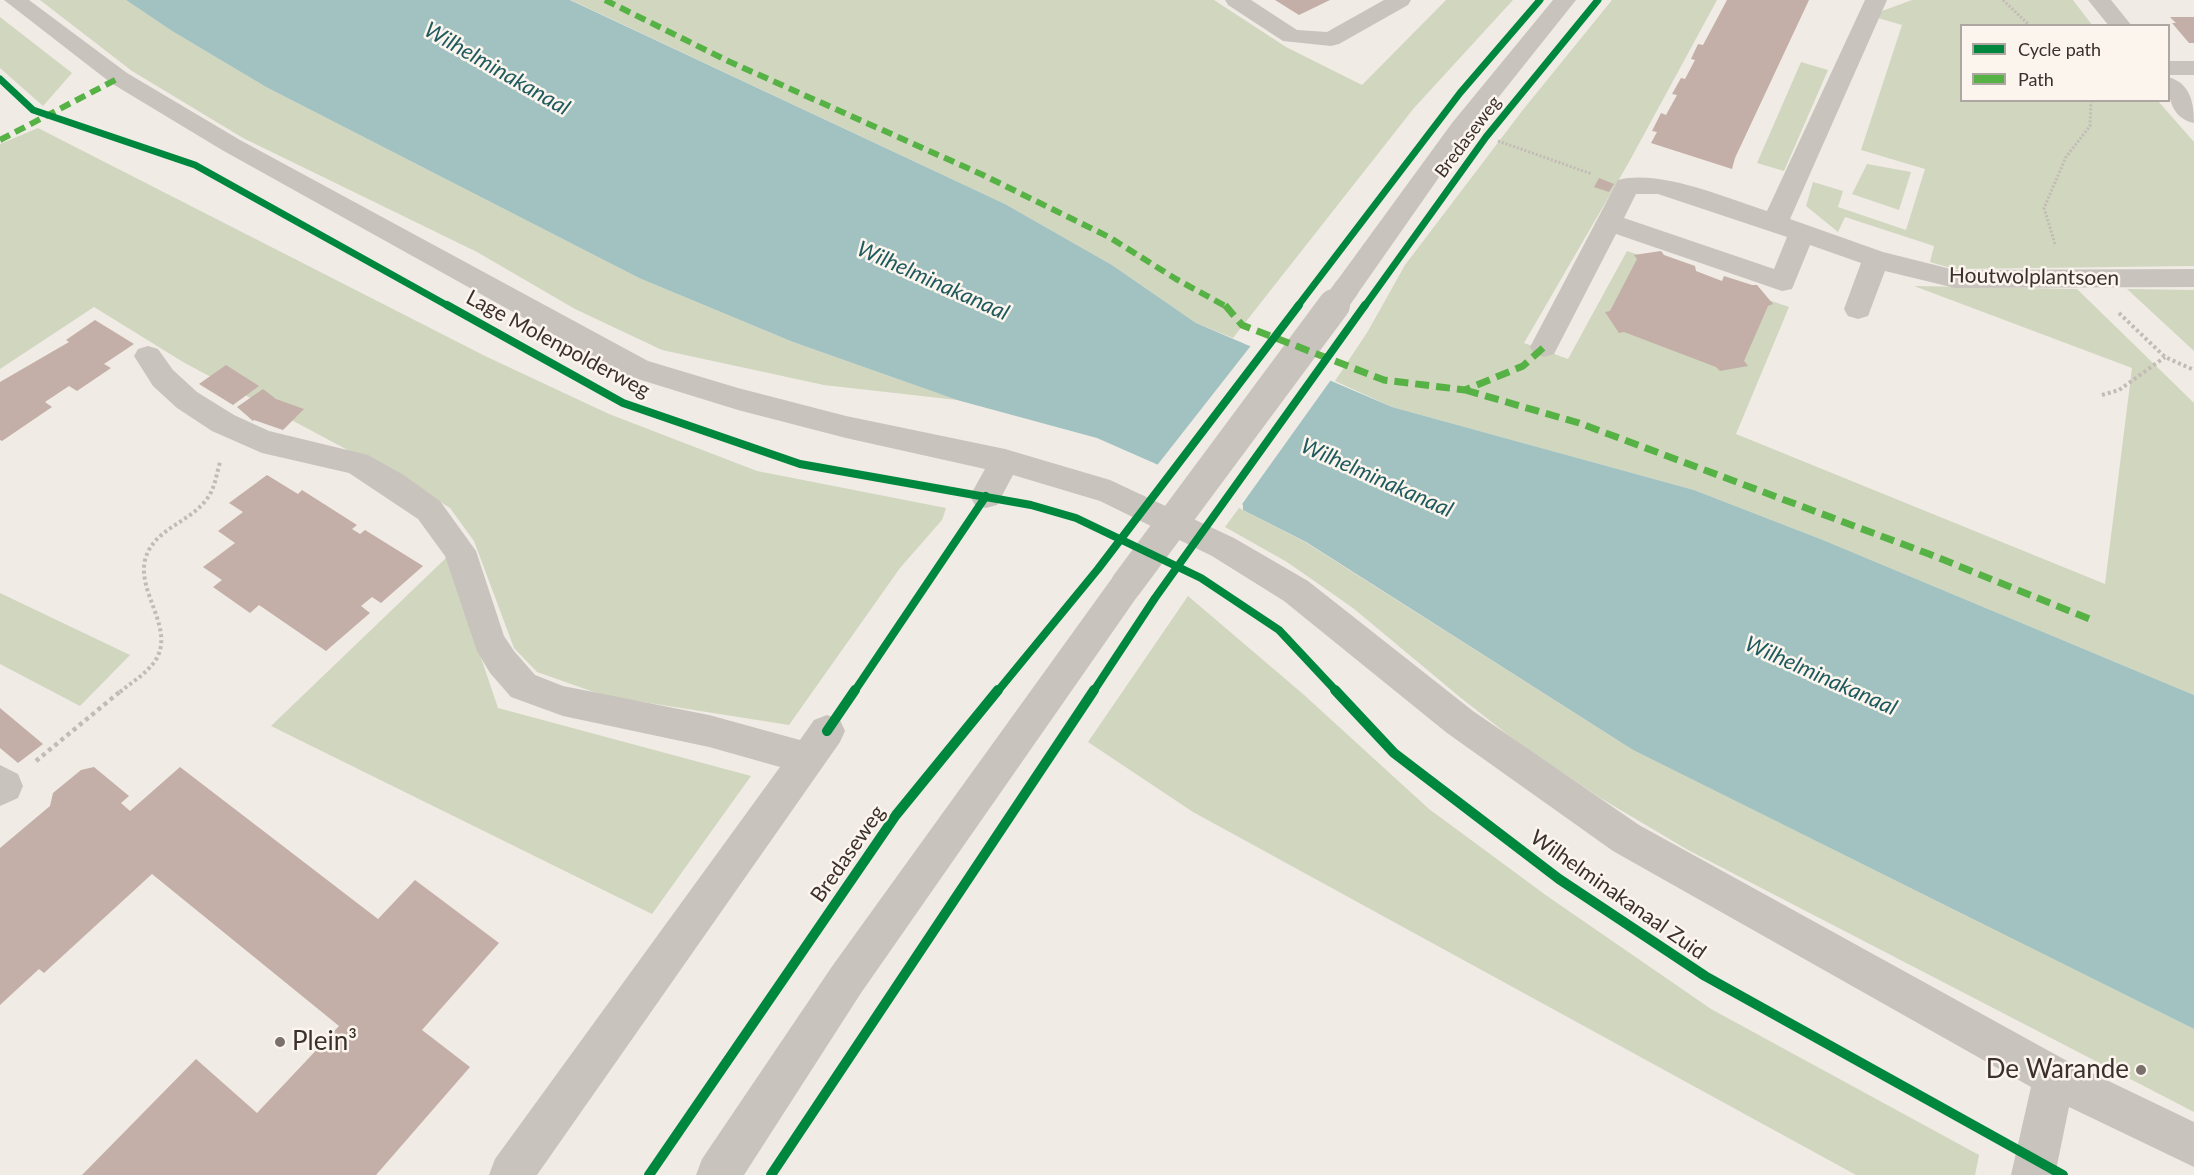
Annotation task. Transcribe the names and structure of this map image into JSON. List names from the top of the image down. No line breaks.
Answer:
{"streets":{"street":["Bredaseweg","Houtwolplantsoen","Lage Molenpolderweg"],"cycle path":["Wilhelminakanaal Zuid"]},"water":["Wilhelminakanaal"],"places":["Plein³","De Warande"],"legend":["Cycle path","Path"]}
